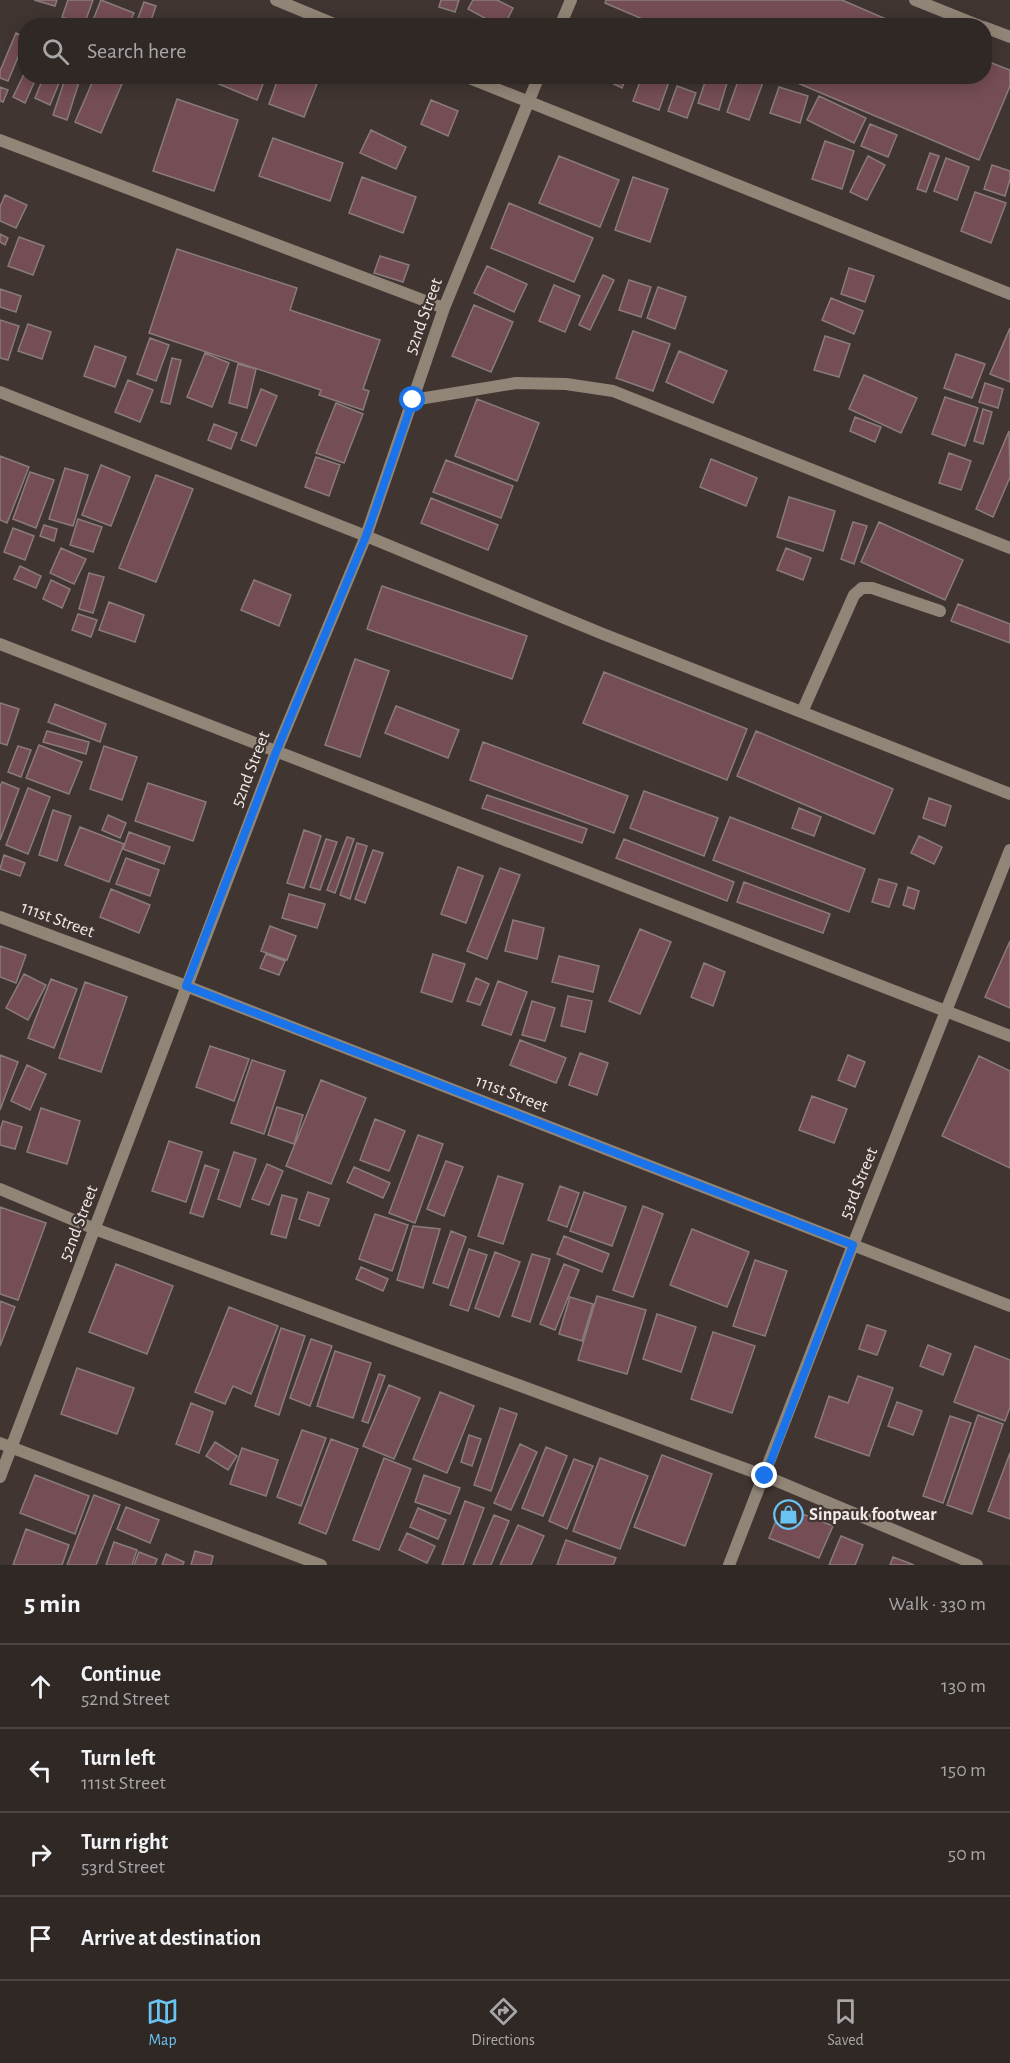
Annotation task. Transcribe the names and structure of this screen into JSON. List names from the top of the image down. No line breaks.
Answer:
{"streets":{"street":["52nd Street","111st Street","53rd Street"]},"crossings":[["52nd Street","111st Street"],["111st Street","53rd Street"]],"places":{"shop":["Sinpauk footwear"]},"page":{"search":"Search here","heading":["5 min","Walk · 330 m"],"list":[["Continue","52nd Street","130 m"],["Turn left","111st Street","150 m"],["Turn right","53rd Street","50 m"],"Arrive at destination"],"nav":["Map","Directions","Saved"]}}
